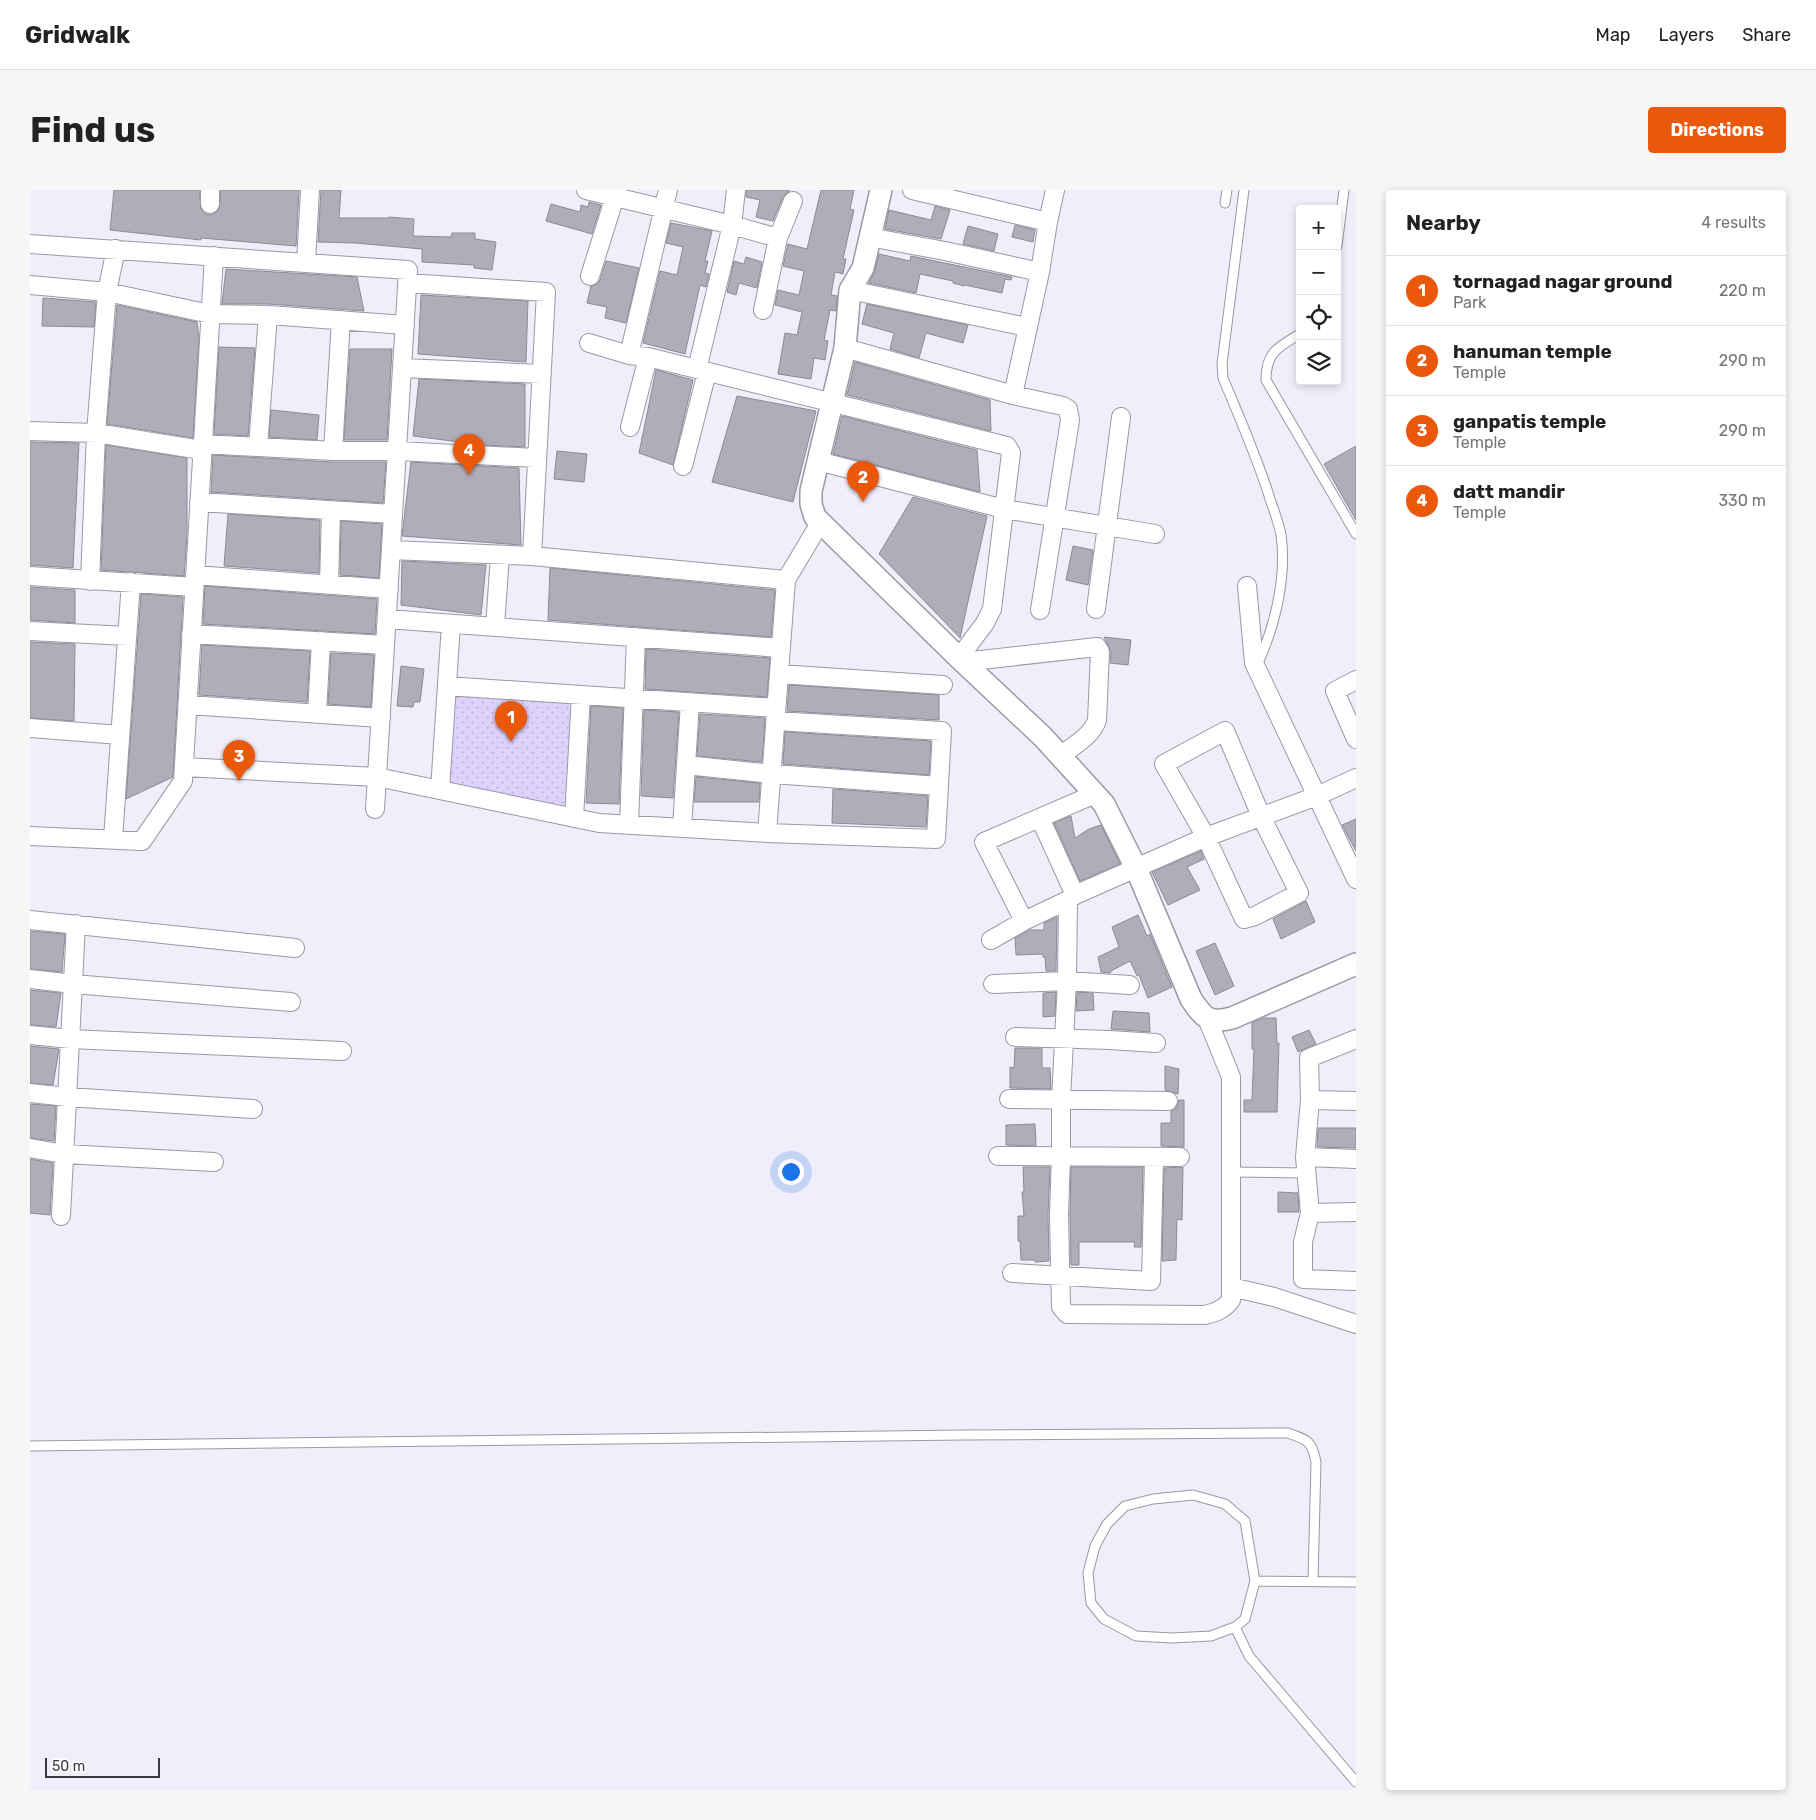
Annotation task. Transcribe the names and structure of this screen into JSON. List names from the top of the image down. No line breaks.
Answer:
{"scale_bar":"50 m","page":{"header":"Gridwalk","nav":["Map","Layers","Share"],"buttons":"Directions","title":"Find us","heading":["Nearby","4 results"],"map_buttons":["+","−"],"list":[{"mark":"1","name":"tornagad nagar ground","note":"Park","value":"220 m"},{"mark":"2","name":"hanuman temple","note":"Temple","value":"290 m"},{"mark":"3","name":"ganpatis temple","note":"Temple","value":"290 m"},{"mark":"4","name":"datt mandir","note":"Temple","value":"330 m"}],"pins":["4","2","1","3"],"scale":"50 m"}}
